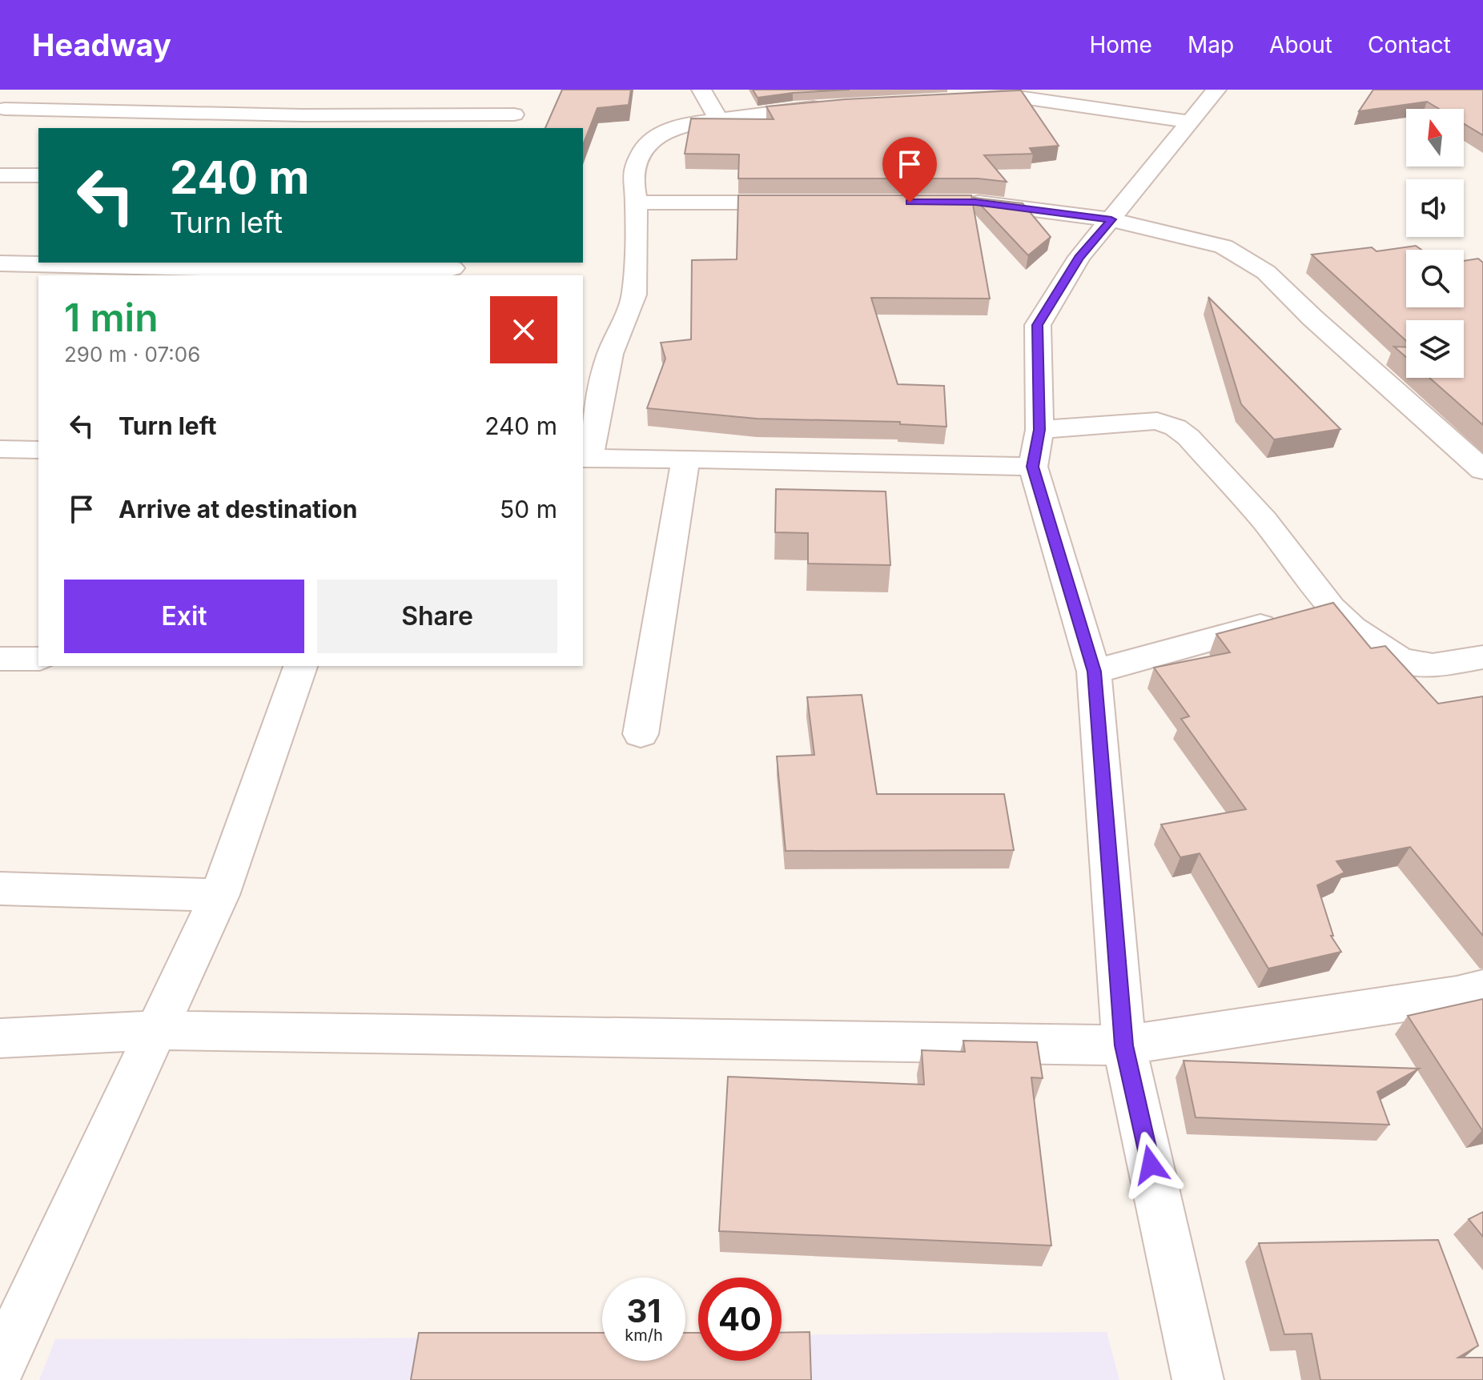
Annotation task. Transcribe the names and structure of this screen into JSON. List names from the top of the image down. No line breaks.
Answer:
{"north":"top","page":{"header":"Headway","nav":["Home","Map","About","Contact"],"turn":["240 m","Turn left"],"heading":["1 min","290 m · 07:06"],"list":[{"name":"Turn left","value":"240 m"},{"name":"Arrive at destination","value":"50 m"}],"buttons":["Exit","Share"],"speed":"31 km/h","limit":"40"}}
